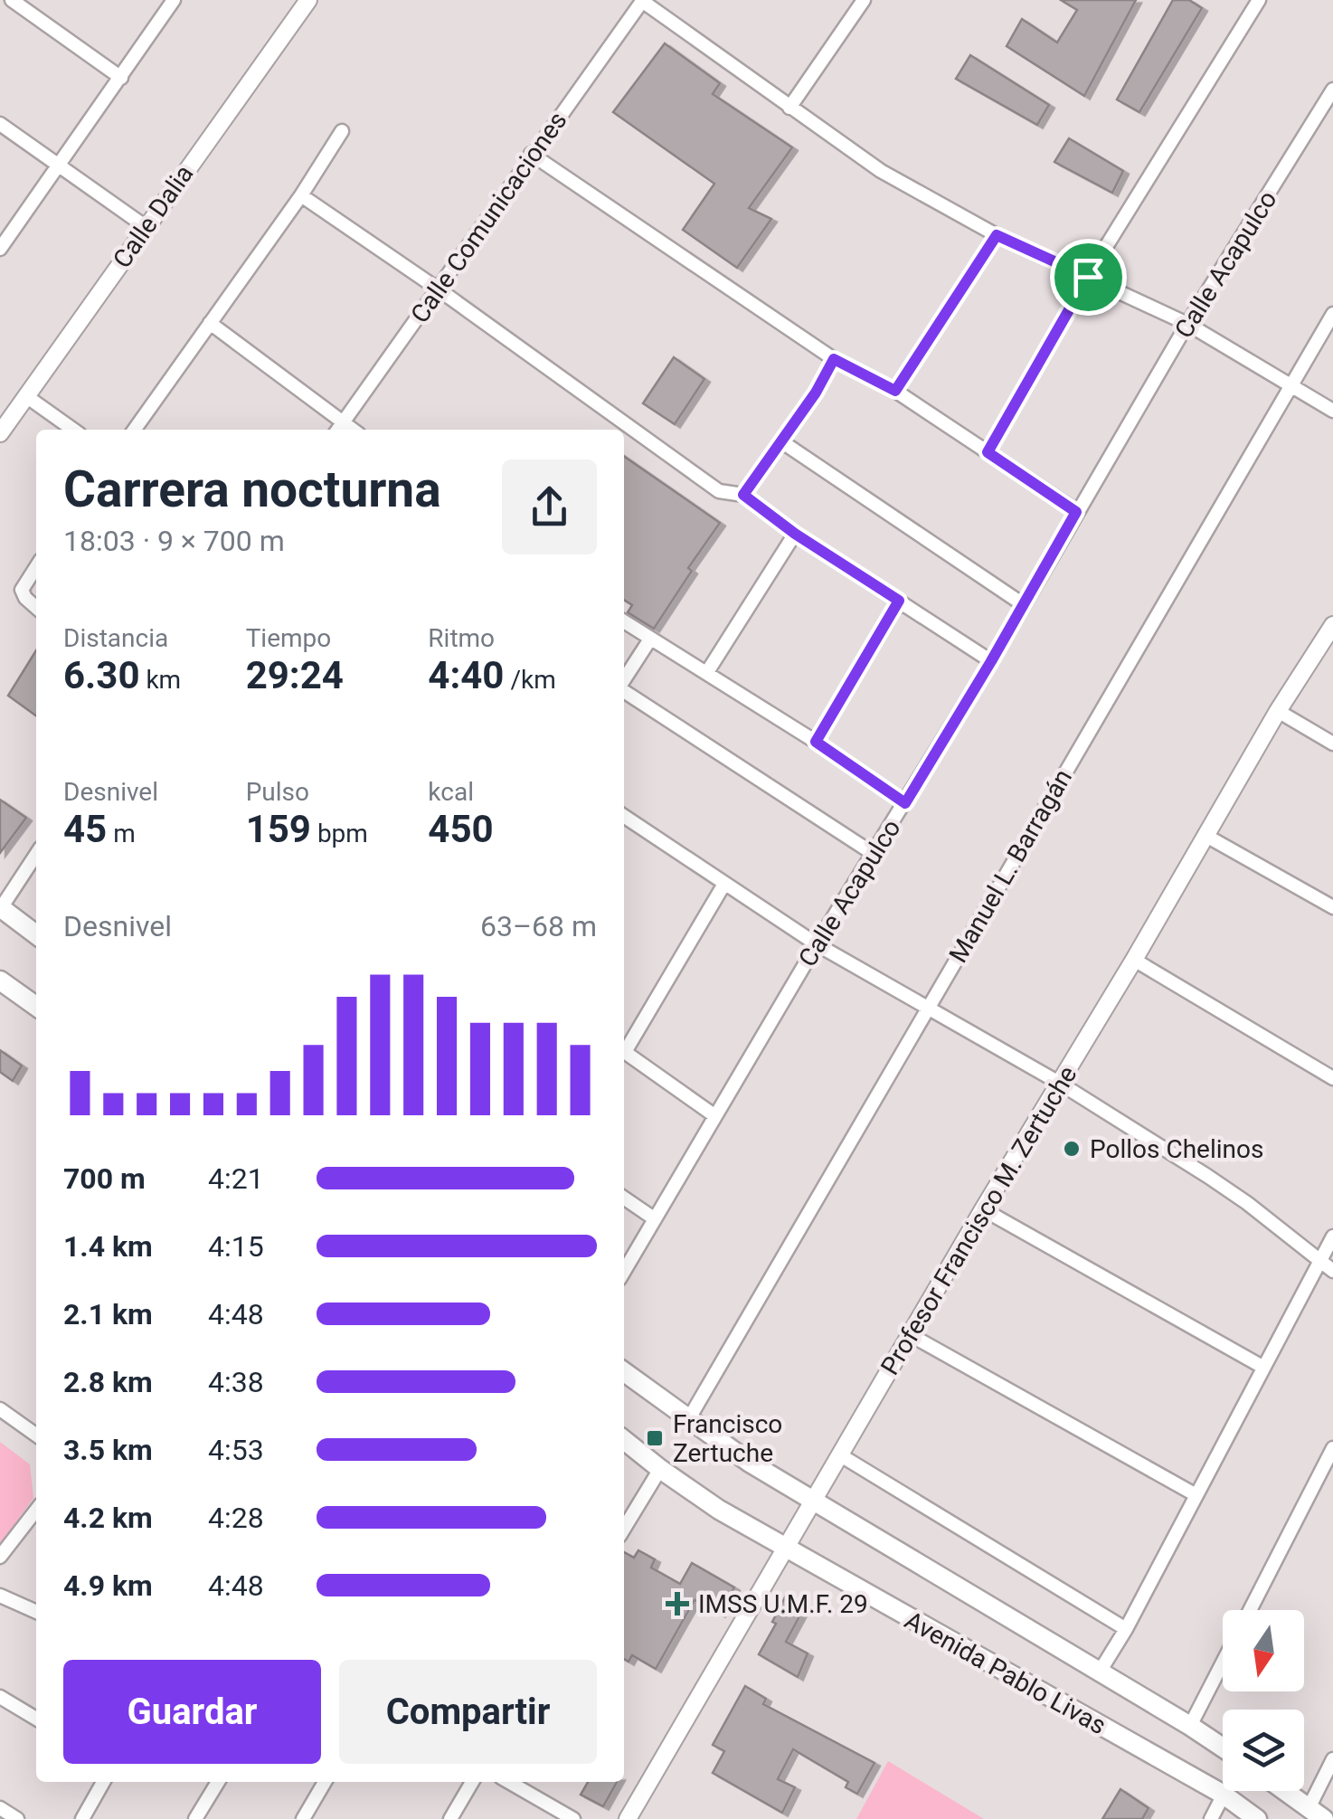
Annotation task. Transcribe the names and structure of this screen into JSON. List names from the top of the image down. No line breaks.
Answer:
{"streets":{"main road":["Avenida Pablo Livas"],"street":["Calle Dalia","Calle Comunicaciones","Calle Acapulco","Manuel L. Barragán","Profesor Francisco M. Zertuche"]},"crossings":[["Manuel L. Barragán","Avenida Pablo Livas"],["Profesor Francisco M. Zertuche","Avenida Pablo Livas"]],"places":{"other":["Pollos Chelinos"],"transit":["Francisco Zertuche"],"health":["IMSS U.M.F. 29"]},"north":"bottom","page":{"heading":["Carrera nocturna","18:03 · 9 × 700 m"],"stats":[["Distancia","6.30 km"],["Tiempo","29:24"],["Ritmo","4:40 /km"],["Desnivel","45 m"],["Pulso","159 bpm"],["kcal","450"]],"chart":["Desnivel","63–68 m"],"list":[{"name":"700 m","note":"4:21"},{"name":"1.4 km","note":"4:15"},{"name":"2.1 km","note":"4:48"},{"name":"2.8 km","note":"4:38"},{"name":"3.5 km","note":"4:53"},{"name":"4.2 km","note":"4:28"},{"name":"4.9 km","note":"4:48"}],"buttons":["Guardar","Compartir"]}}
